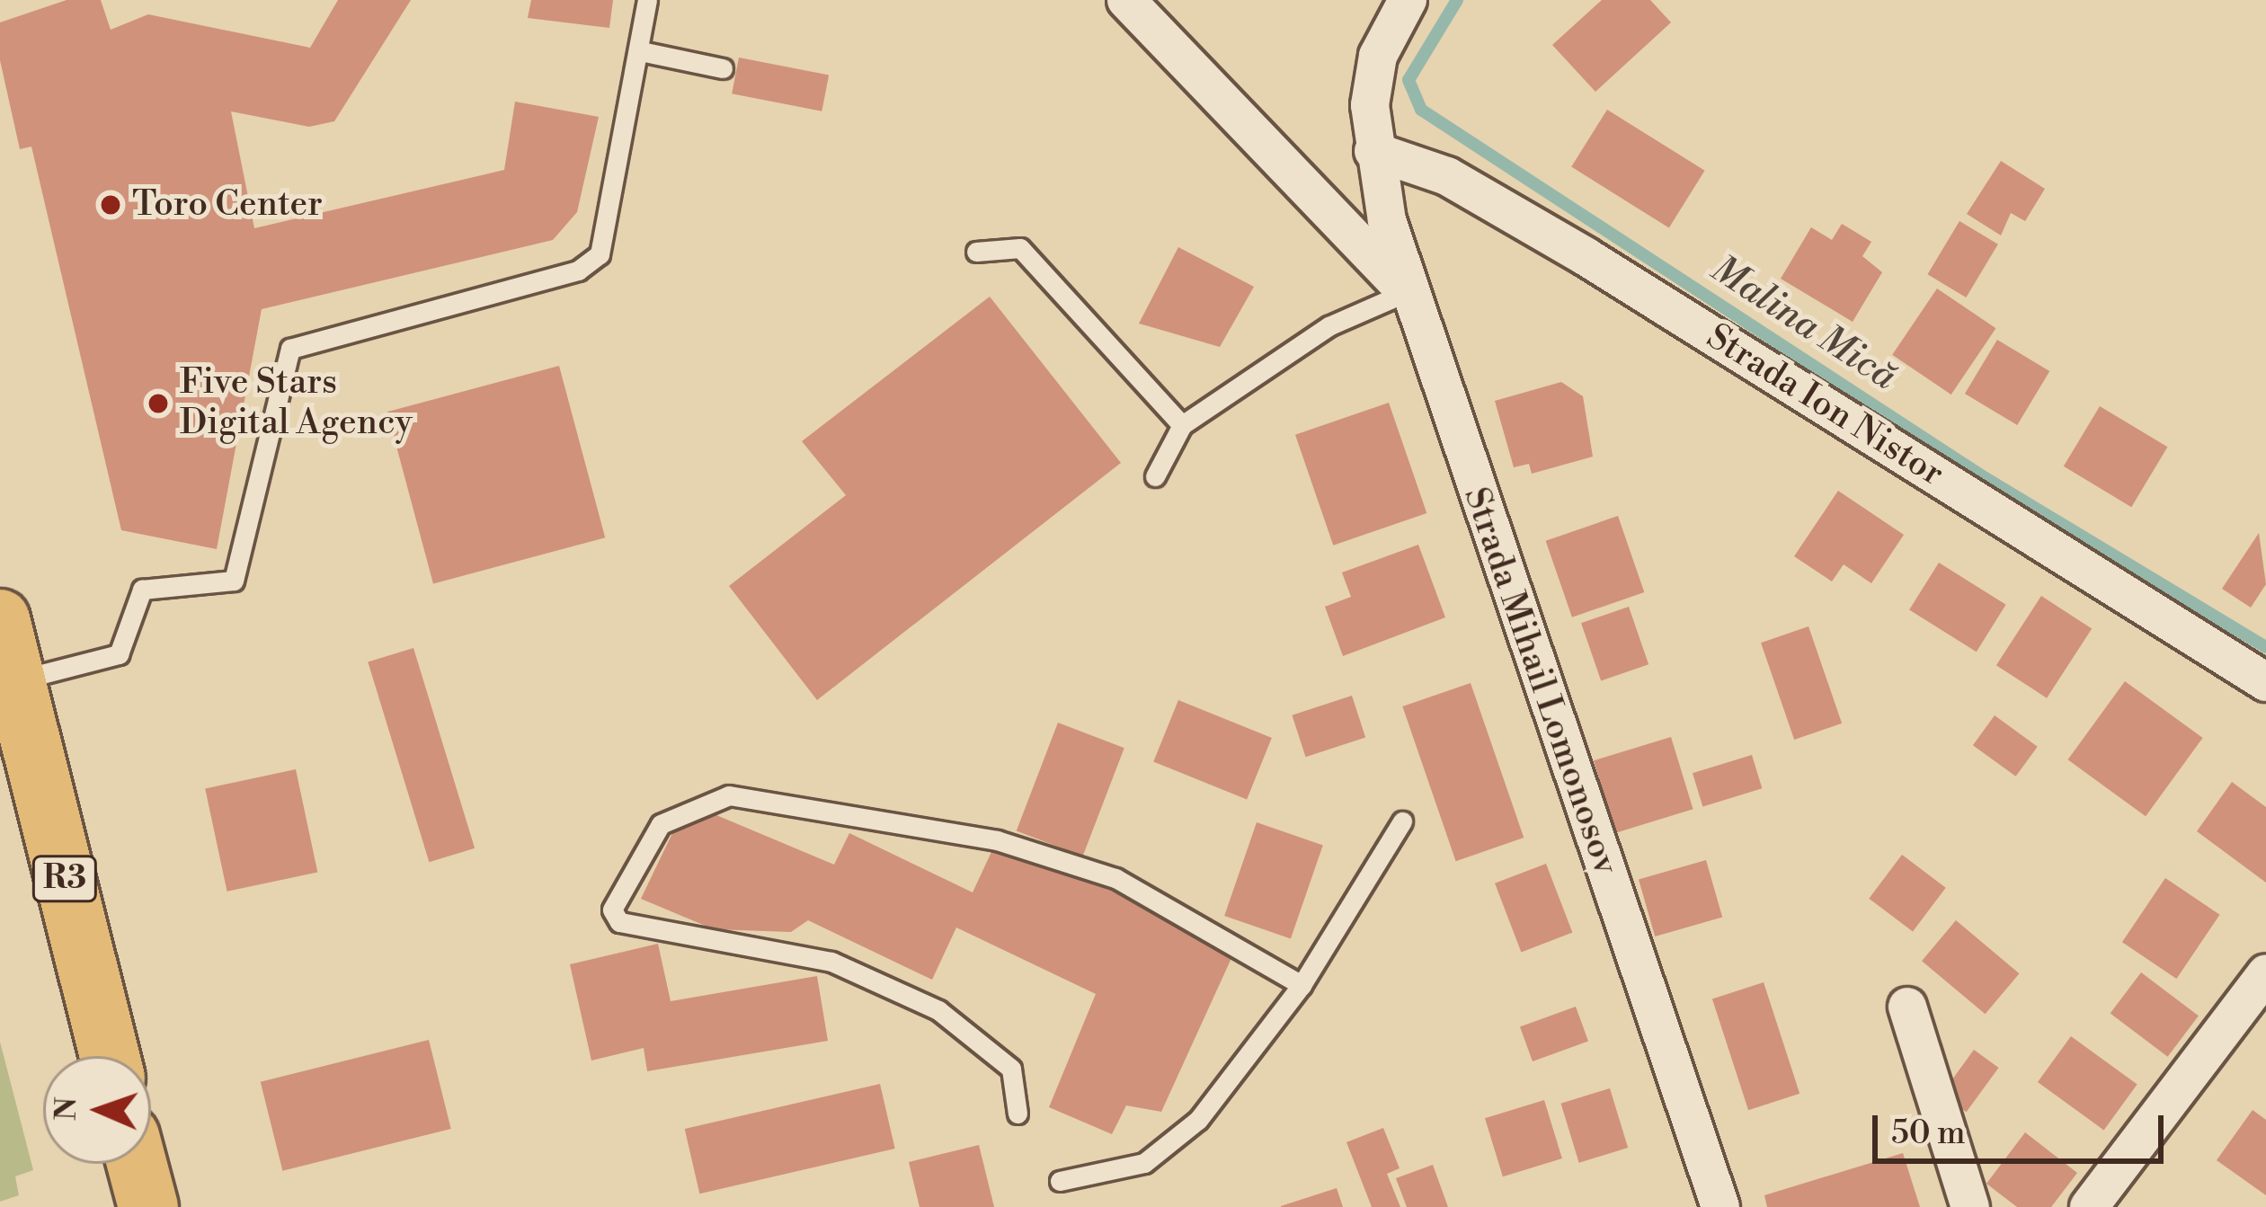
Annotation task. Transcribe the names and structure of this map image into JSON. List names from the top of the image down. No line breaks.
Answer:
{"streets":{"main road":["R3"],"street":["Strada Ion Nistor","Strada Mihail Lomonosov"]},"crossings":[["Strada Ion Nistor","Strada Mihail Lomonosov"]],"water":["Malina Mică"],"places":["Toro Center","Five Stars Digital Agency"],"scale_bar":"50 m","north":"left"}
